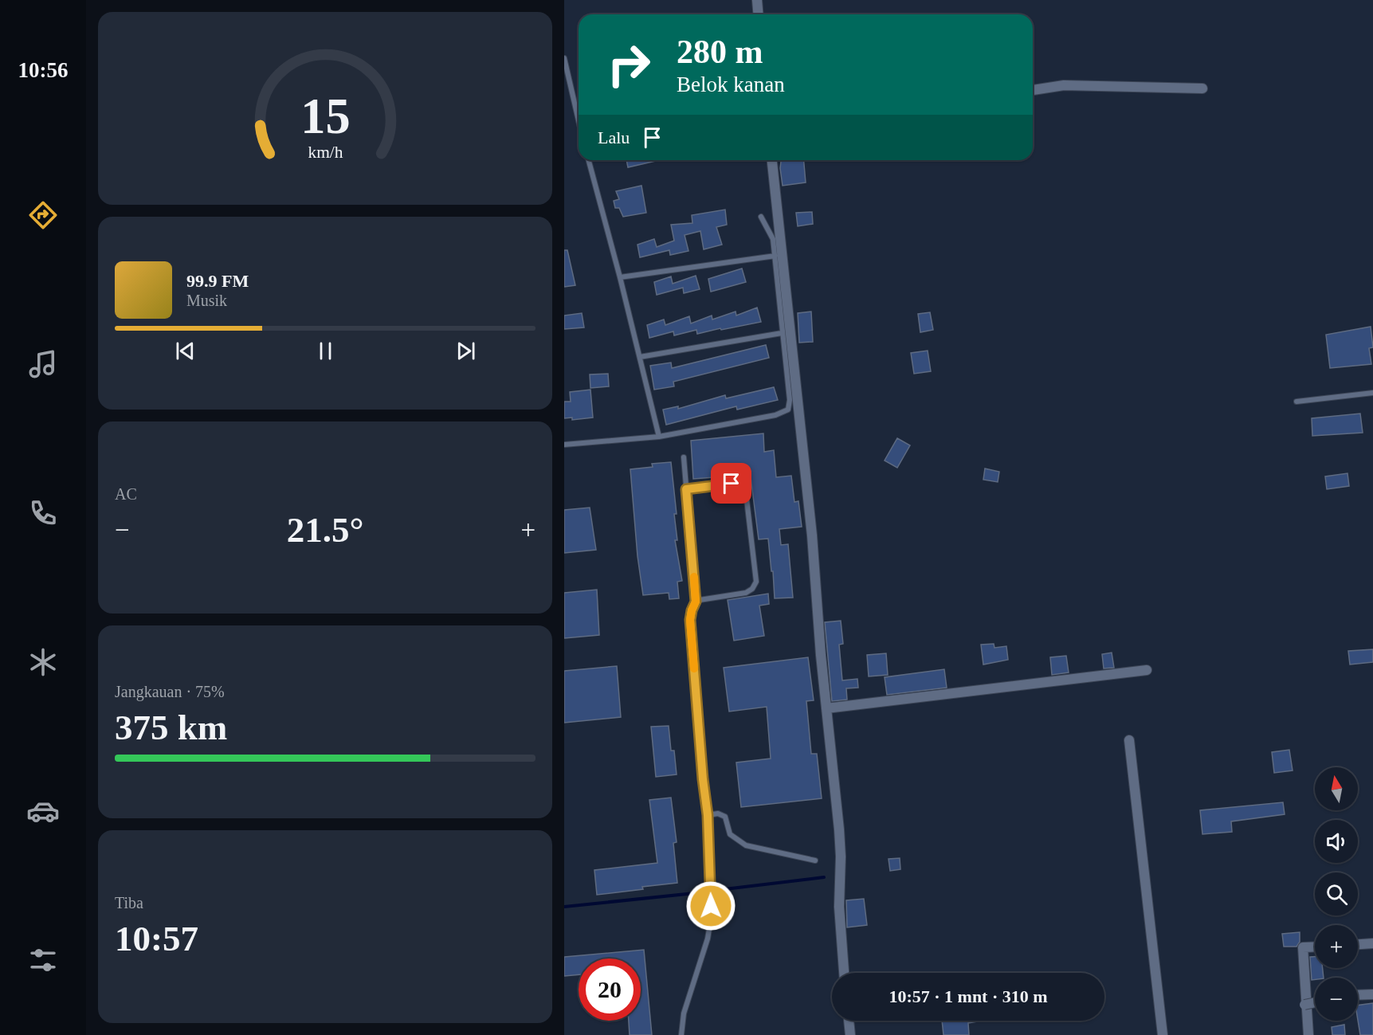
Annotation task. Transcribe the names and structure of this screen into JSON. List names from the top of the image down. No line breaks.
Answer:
{"north":"top","page":{"tabs":"10:56","turn":["280 m","Belok kanan"],"then":"Lalu","song":["99.9 FM","Musik"],"tile":["AC",["Jangkauan · 75%","375 km"],["Tiba","10:57"]],"heat":["−","21.5°","+"],"map_buttons":["+","−"],"limit":"20","trip":"10:57 · 1 mnt · 310 m","gauge":["15","km/h"]}}
